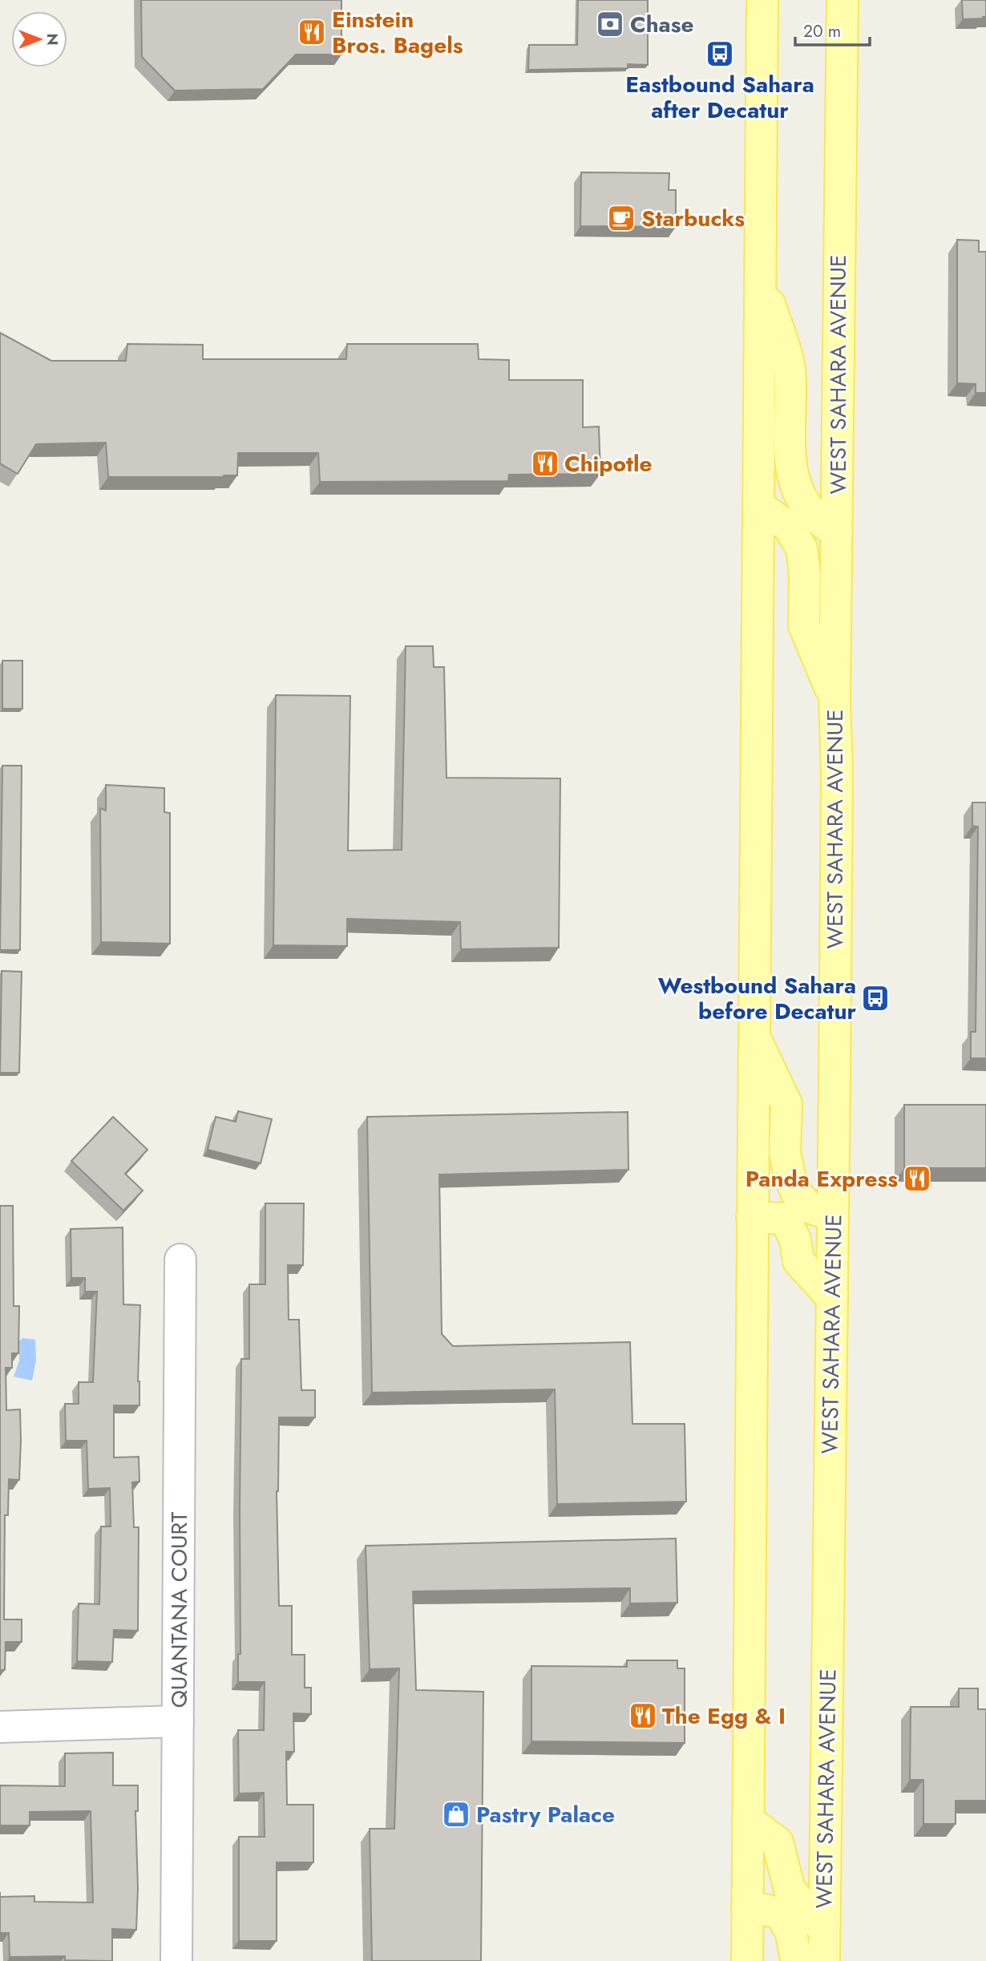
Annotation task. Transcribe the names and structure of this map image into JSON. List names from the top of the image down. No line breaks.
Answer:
{"streets":{"main road":["WEST SAHARA AVENUE"],"street":["QUANTANA COURT"]},"places":{"bank":["Chase"],"restaurant":["Einstein Bros. Bagels","Chipotle","Panda Express","The Egg & I"],"bus stop":["Eastbound Sahara after Decatur","Westbound Sahara before Decatur"],"cafe":["Starbucks"],"shop":["Pastry Palace"]},"scale_bar":"20 m","north":"right"}
